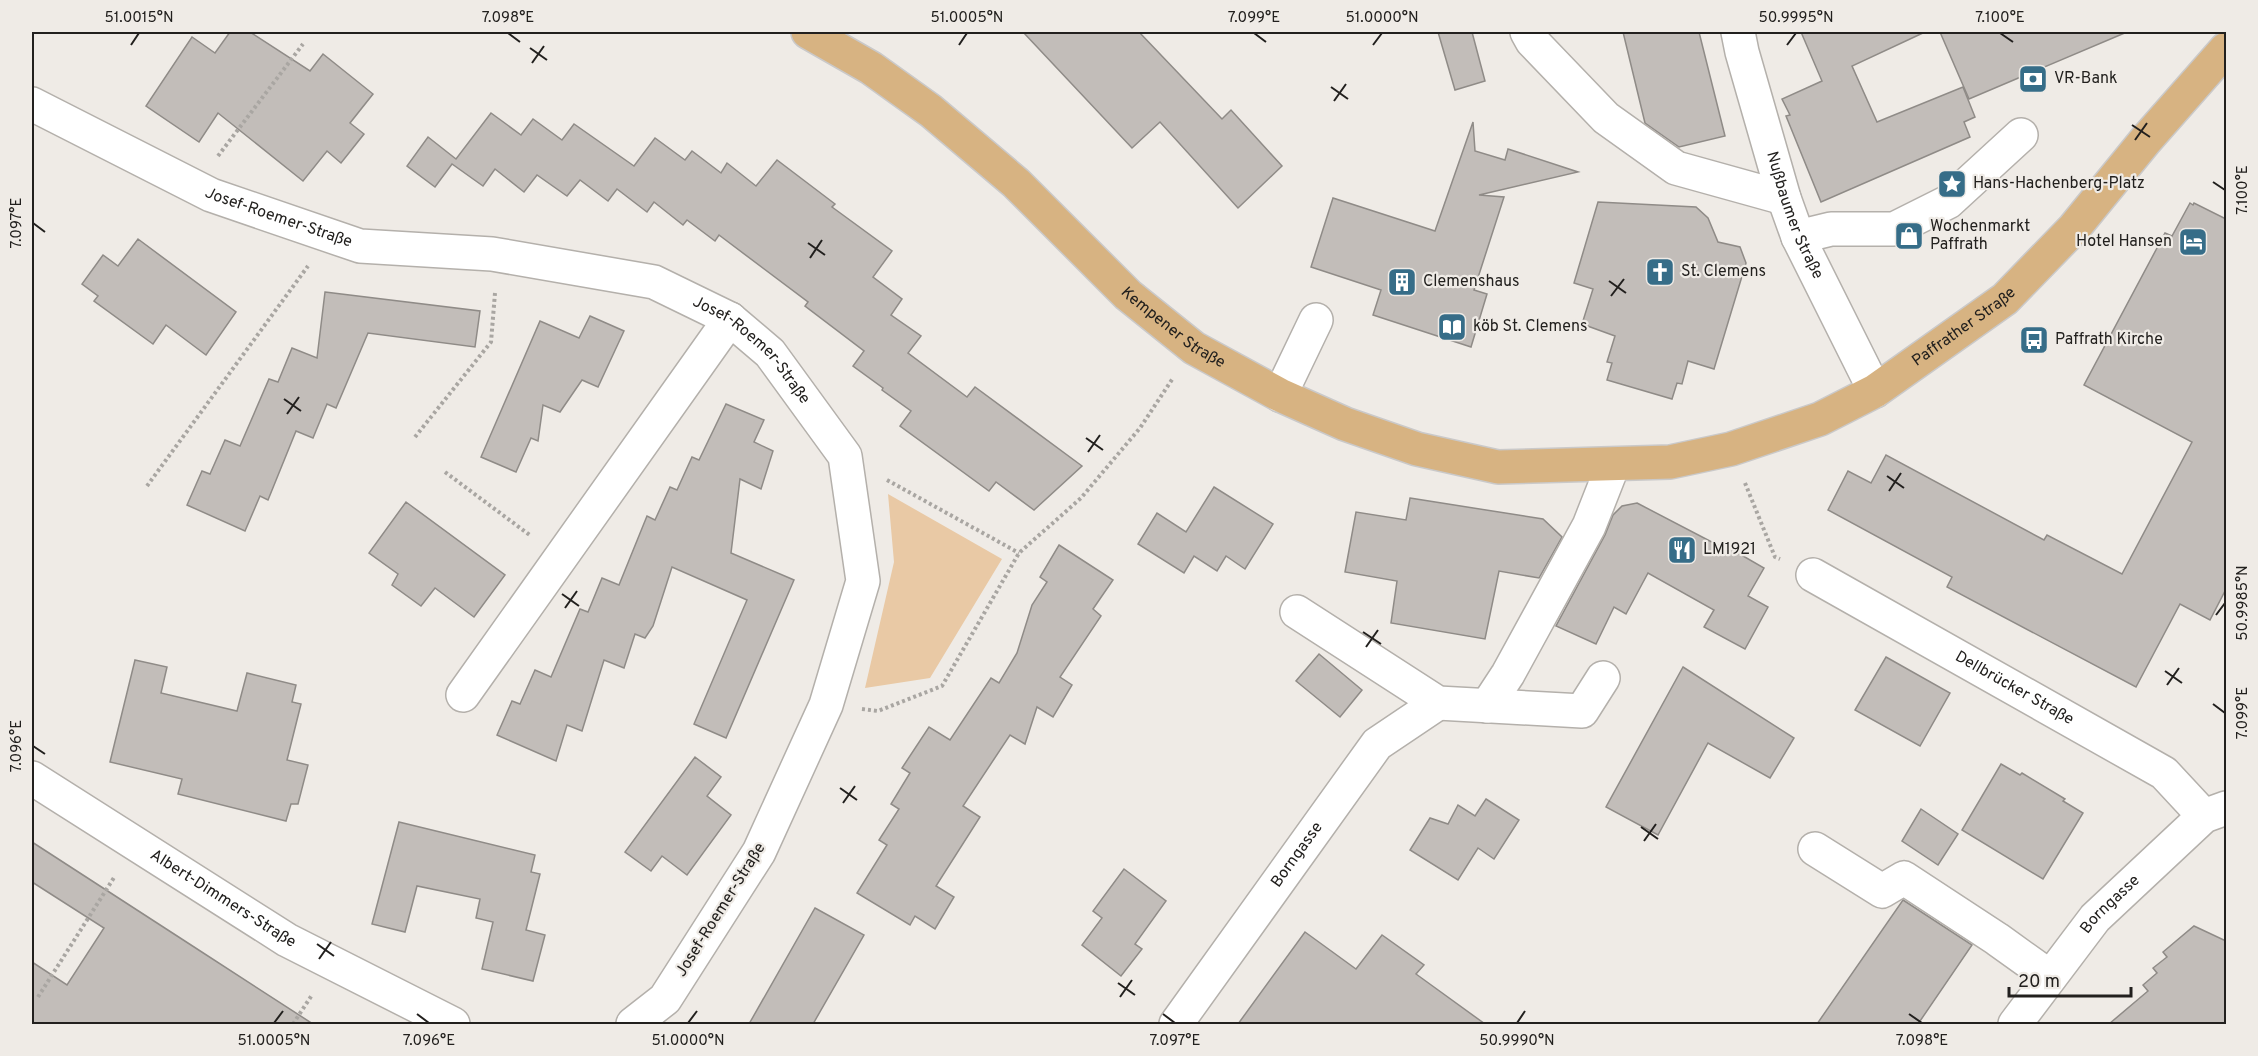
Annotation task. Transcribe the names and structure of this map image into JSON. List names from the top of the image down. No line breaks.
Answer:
{"streets":{"main road":["Paffrather Straße","Kempener Straße"],"street":["Nußbaumer Straße","Josef-Roemer-Straße","Dellbrücker Straße","Borngasse","Albert-Dimmers-Straße"]},"crossings":[["Nußbaumer Straße","Paffrather Straße"],["Paffrather Straße","Kempener Straße"],["Dellbrücker Straße","Borngasse"]],"places":{"bank":["VR-Bank"],"place":["Hans-Hachenberg-Platz"],"shop":["Wochenmarkt Paffrath"],"hotel":["Hotel Hansen"],"church":["St. Clemens"],"building":["Clemenshaus"],"library":["köb St. Clemens"],"bus stop":["Paffrath Kirche"],"restaurant":["LM1921"]},"scale_bar":"20 m","coordinates":["51.0015°N","7.098°E","51.0005°N","7.099°E","51.0000°N","50.9995°N","7.100°E","7.097°E","50.9985°N","7.096°E","50.9990°N"]}
